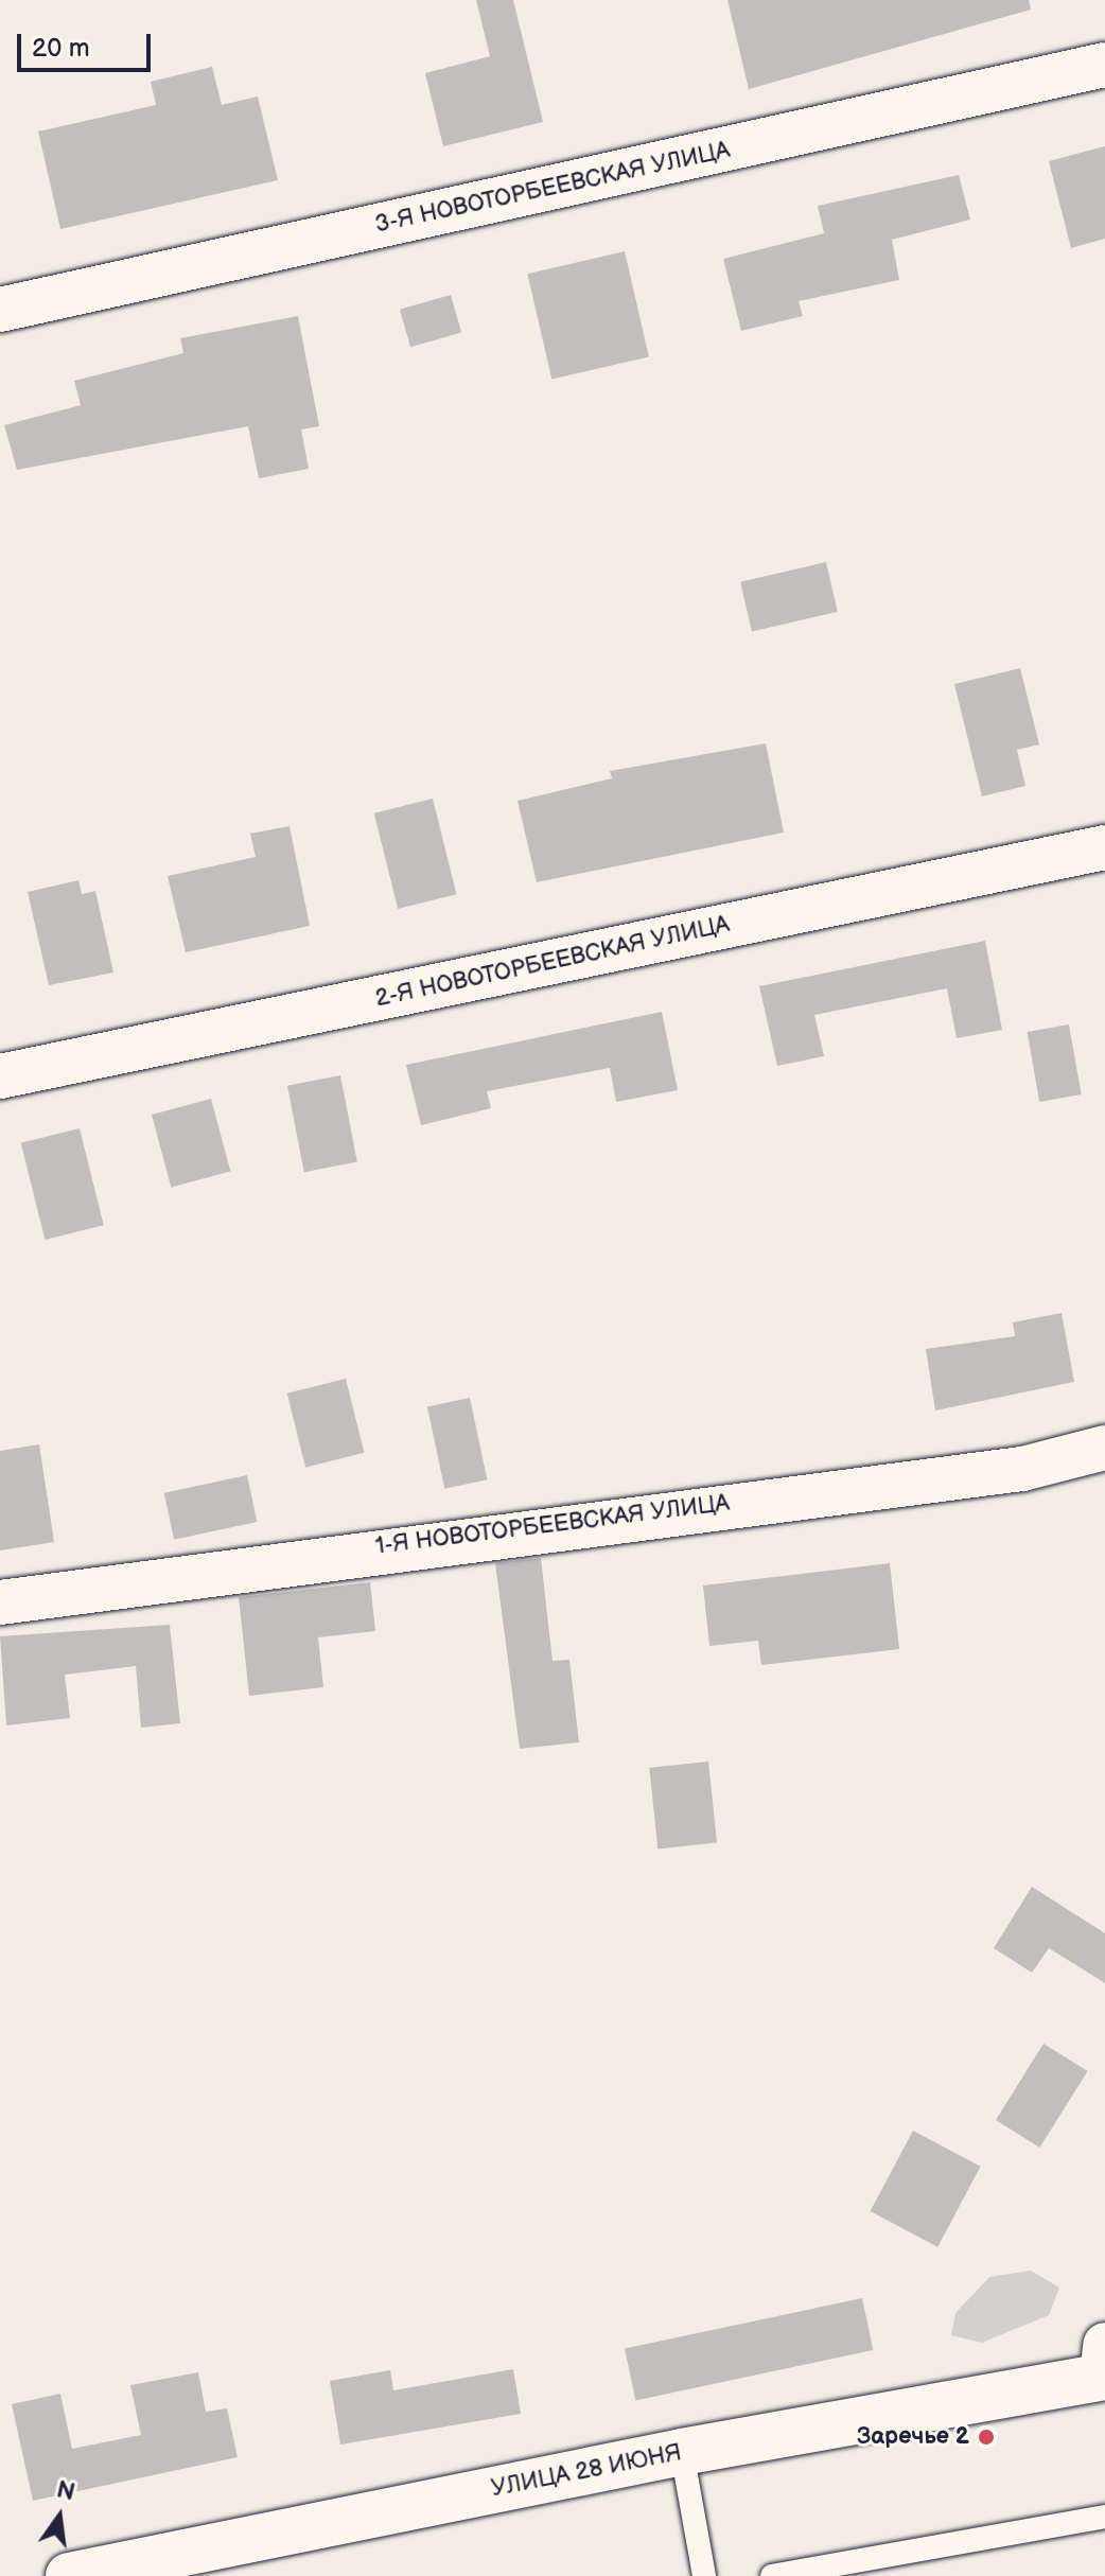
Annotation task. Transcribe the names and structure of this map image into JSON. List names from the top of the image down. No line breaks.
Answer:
{"streets":{"street":["3-Я НОВОТОРБЕЕВСКАЯ УЛИЦА","2-Я НОВОТОРБЕЕВСКАЯ УЛИЦА","1-Я НОВОТОРБЕЕВСКАЯ УЛИЦА","УЛИЦА 28 ИЮНЯ"]},"places":["Заречье 2"],"scale_bar":"20 m","north":"top"}
